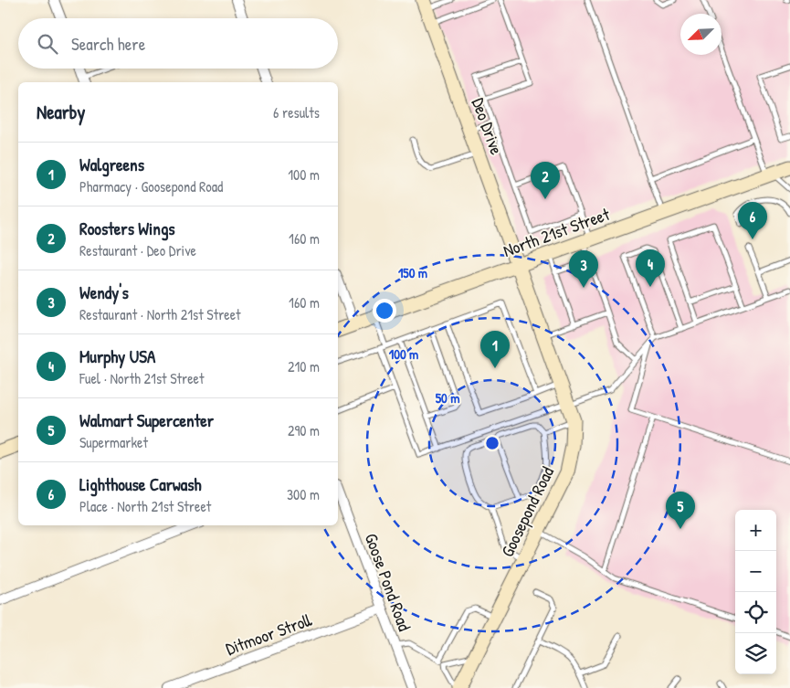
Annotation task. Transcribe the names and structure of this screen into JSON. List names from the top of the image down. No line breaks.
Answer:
{"streets":{"street":["Deo Drive","North 21st Street","Goosepond Road","Goose Pond Road","Ditmoor Stroll"]},"crossings":[["Deo Drive","North 21st Street"],["Deo Drive","Goosepond Road"],["North 21st Street","Goosepond Road"],["Goose Pond Road","Ditmoor Stroll"]],"north":"bottom left","page":{"search":"Search here","heading":["Nearby","6 results"],"list":[{"mark":"1","name":"Walgreens","note":"Pharmacy · Goosepond Road","value":"100 m"},{"mark":"2","name":"Roosters Wings","note":"Restaurant · Deo Drive","value":"160 m"},{"mark":"3","name":"Wendy's","note":"Restaurant · North 21st Street","value":"160 m"},{"mark":"4","name":"Murphy USA","note":"Fuel · North 21st Street","value":"210 m"},{"mark":"5","name":"Walmart Supercenter","note":"Supermarket","value":"290 m"},{"mark":"6","name":"Lighthouse Carwash","note":"Place · North 21st Street","value":"300 m"}],"pins":["2","6","4","3","1","5"],"map_buttons":["+","−"]},"rings":["150 m","100 m","50 m"]}
